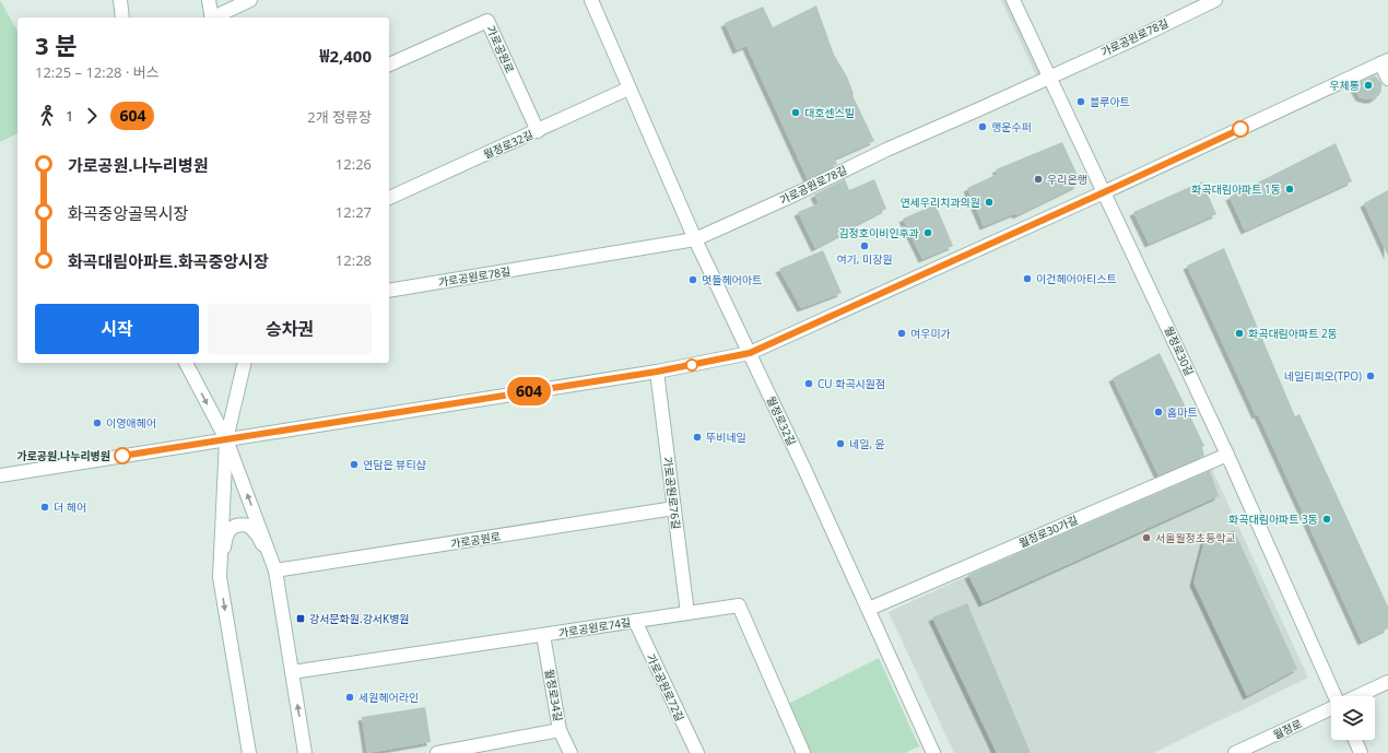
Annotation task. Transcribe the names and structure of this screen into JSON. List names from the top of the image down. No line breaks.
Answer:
{"streets":{"street":["가로공원로78길","가로공원로","월정로32길","월정로30길","가로공원로76길","월정로30가길","가로공원로74길","가로공원로72길","월정로34길","월정로"]},"crossings":[["가로공원로78길","월정로32길"],["가로공원로78길","월정로30길"],["가로공원로","월정로32길"],["가로공원로","가로공원로76길"],["월정로32길","월정로30가길"],["월정로30길","월정로30가길"],["가로공원로76길","가로공원로74길"],["가로공원로74길","가로공원로72길"],["가로공원로74길","월정로34길"]],"places":{"other":["우체통","블루아트","대호센스빌","행운수퍼","우리은행","화곡대림아파트 1동","연세우리치과의원","김정호이비인후과","여기, 미장원","이건헤어아티스트","멋들헤어아트","여우미가","화곡대림아파트 2동","네일티피오(TPO)","CU 화곡시원점","홈마트","이영애헤어","뚜비네일","네일, 윤","가로공원.나누리병원","연담은 뷰티샵","더 헤어","화곡대림아파트 3동","서울월정초등학교","세원헤어라인"],"transit":["강서문화원.강서K병원"]},"lines":["bus line 604"],"page":{"on_map":"604","heading":["3 분","12:25 – 12:28 · 버스","₩2,400"],"legs":["1","604","2개 정류장"],"list":[{"name":"가로공원.나누리병원","value":"12:26"},{"name":"화곡중앙골목시장","value":"12:27"},{"name":"화곡대림아파트.화곡중앙시장","value":"12:28"}],"buttons":["시작","승차권"]}}
